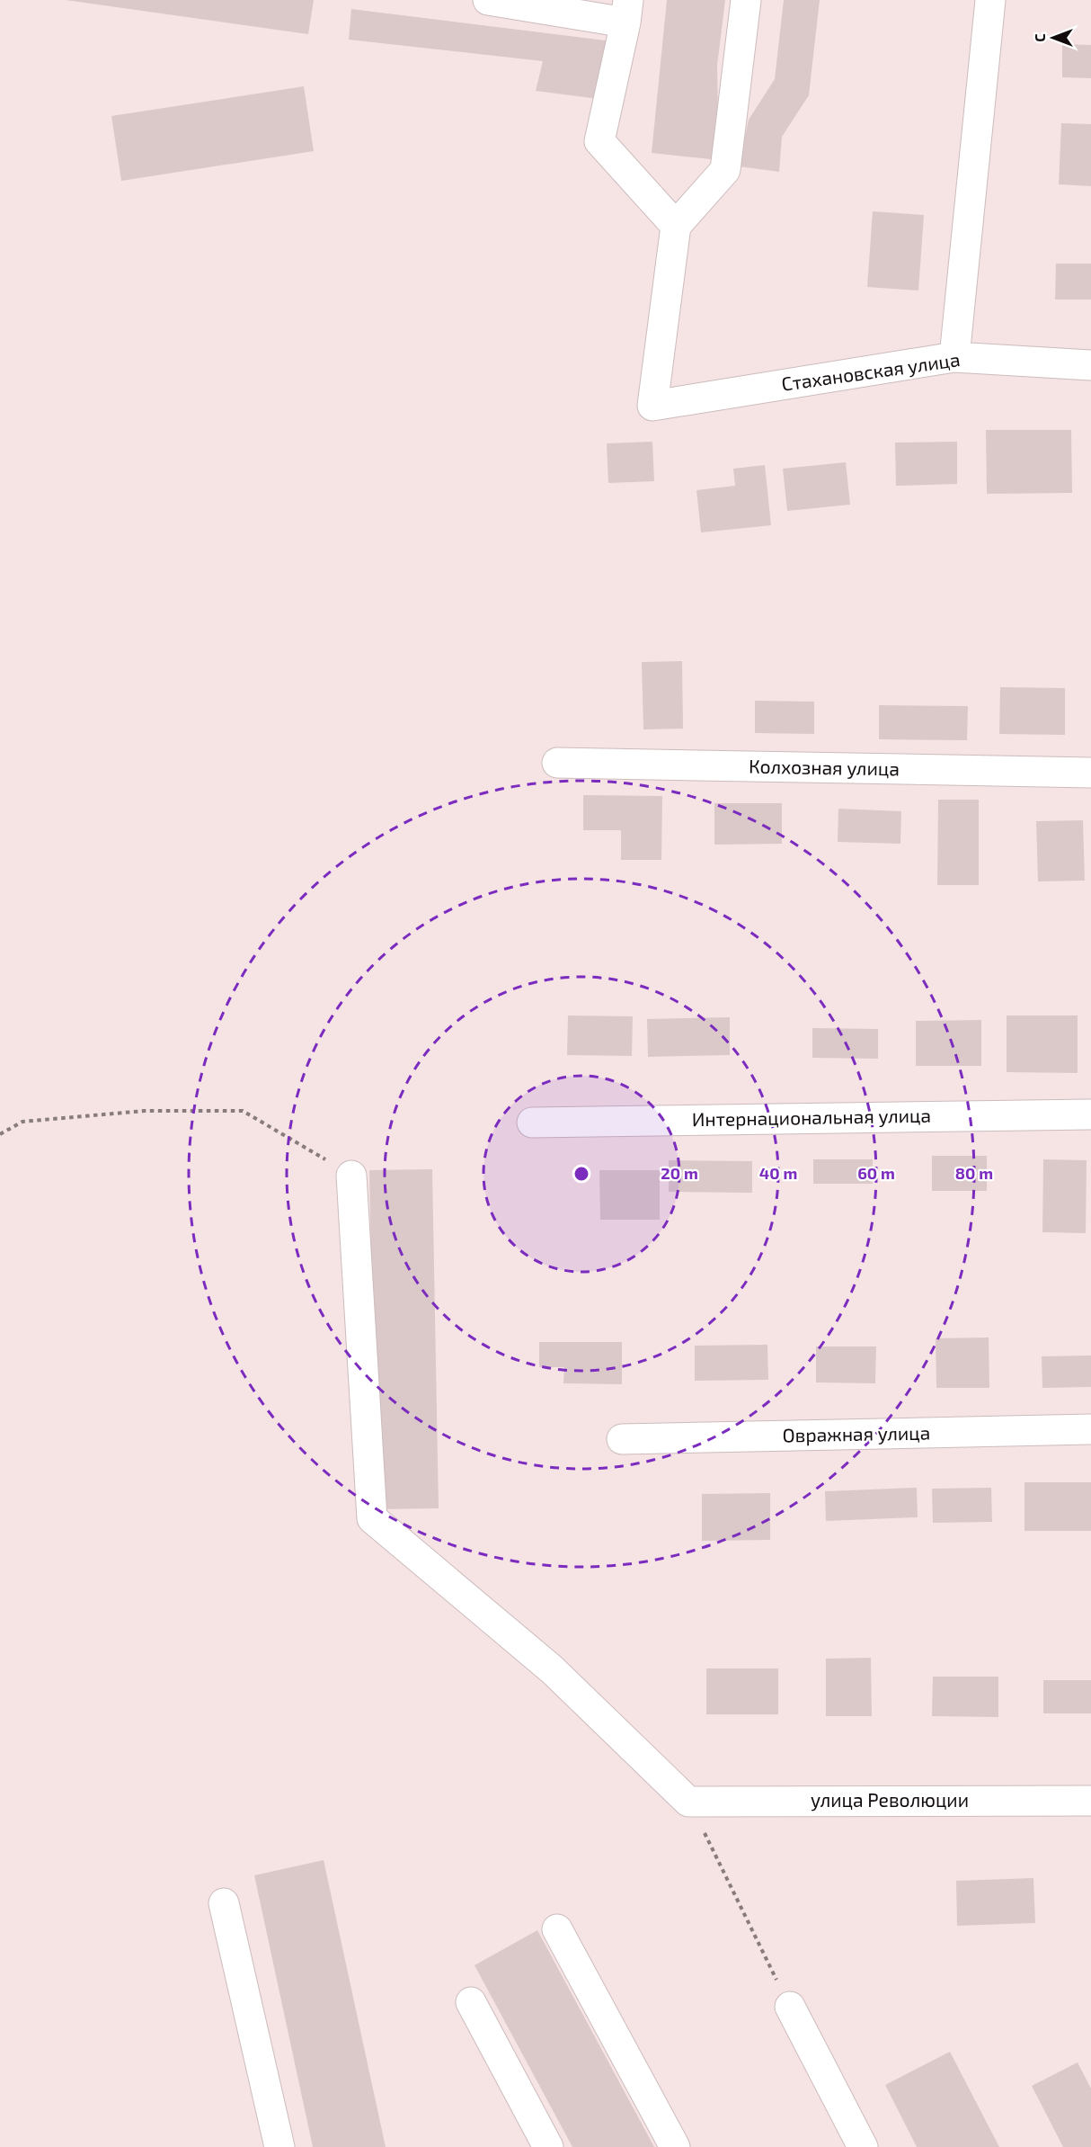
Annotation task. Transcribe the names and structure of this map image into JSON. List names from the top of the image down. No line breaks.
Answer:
{"streets":{"street":["Стахановская улица","Колхозная улица","Интернациональная улица","Овражная улица","улица Революции"]},"north":"left","rings":["20 m","40 m","60 m","80 m"]}
